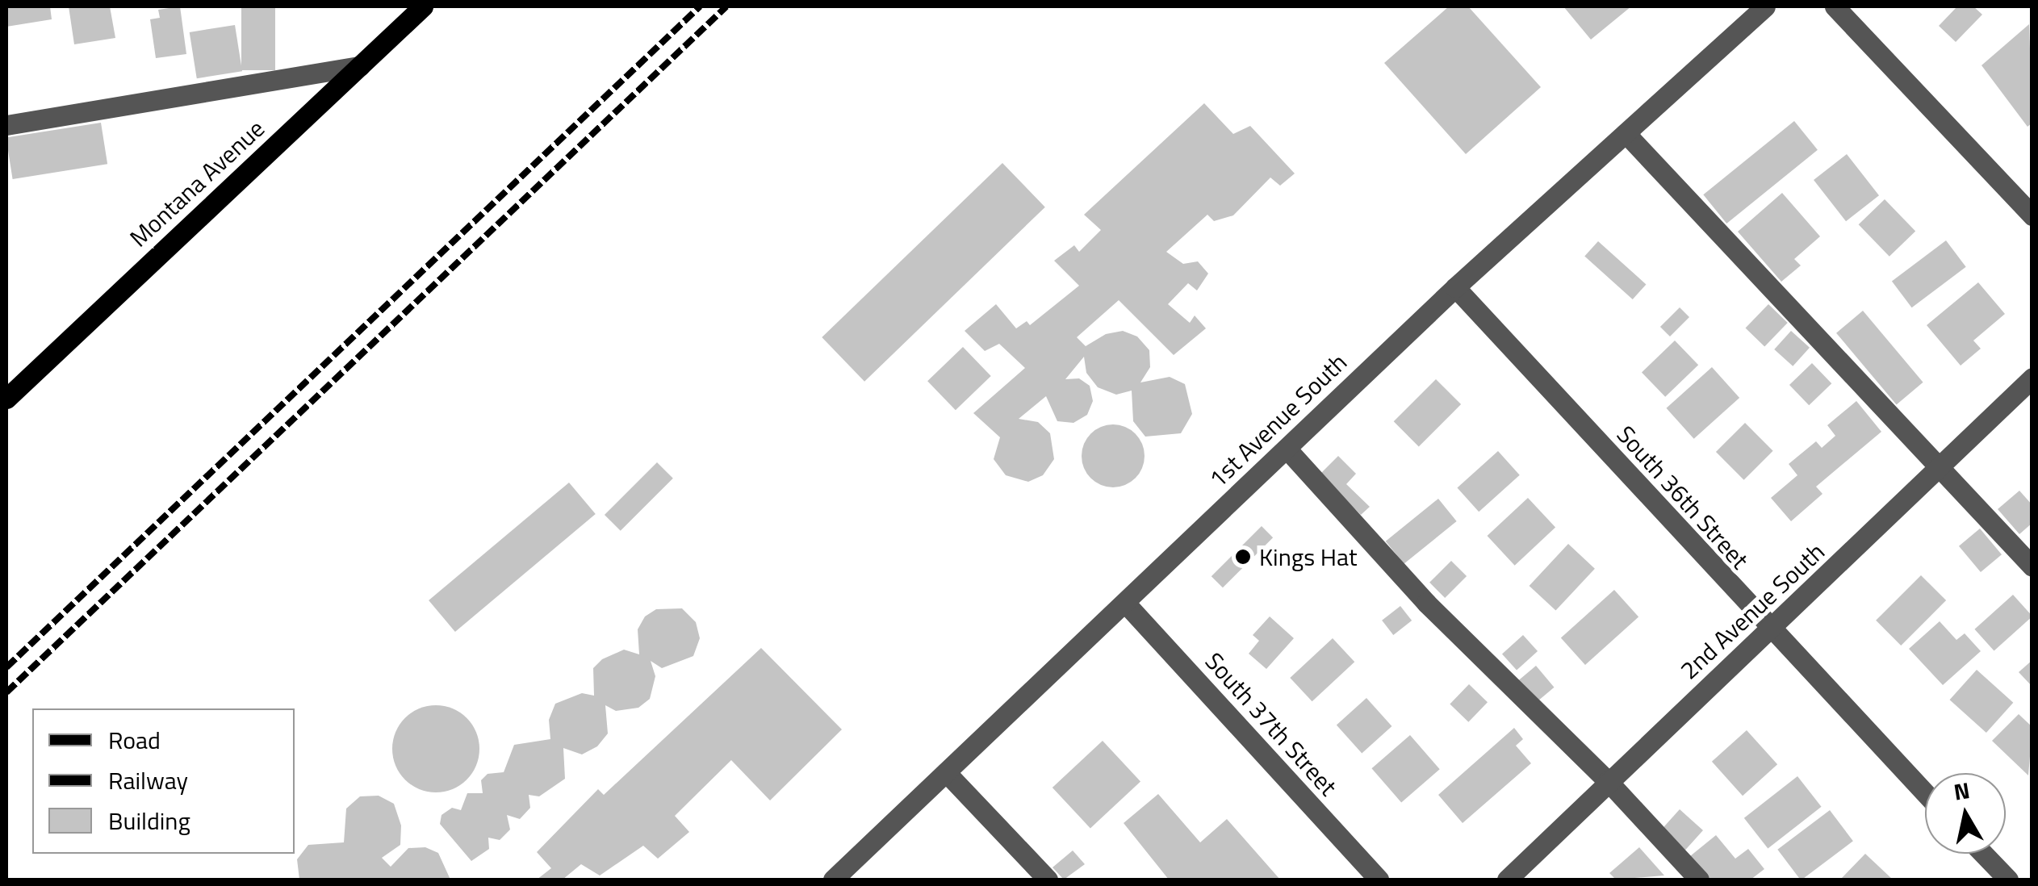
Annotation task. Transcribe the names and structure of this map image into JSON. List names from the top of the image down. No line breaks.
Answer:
{"streets":{"main road":["Montana Avenue"],"street":["1st Avenue South","South 36th Street","2nd Avenue South","South 37th Street"]},"crossings":[["1st Avenue South","South 36th Street"],["1st Avenue South","South 37th Street"],["South 36th Street","2nd Avenue South"]],"places":["Kings Hat"],"legend":["Road","Railway","Building"],"north":"top"}
